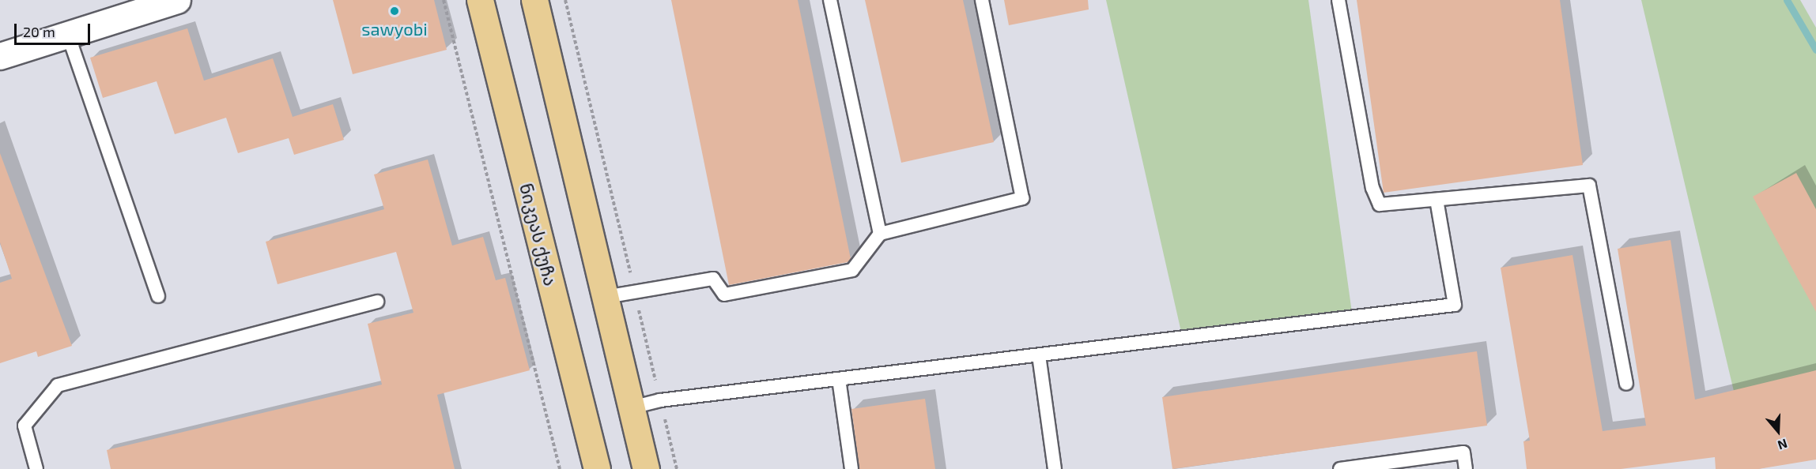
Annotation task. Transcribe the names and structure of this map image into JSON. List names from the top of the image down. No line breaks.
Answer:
{"streets":{"main road":["ნიკეას ქუჩა"]},"places":["sawyobi"],"scale_bar":"20 m","north":"bottom"}
